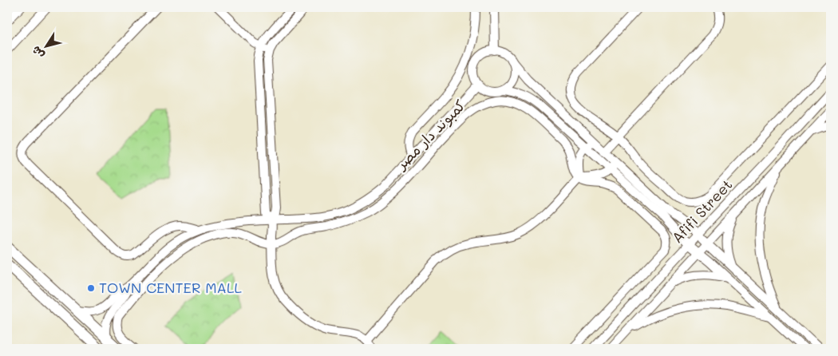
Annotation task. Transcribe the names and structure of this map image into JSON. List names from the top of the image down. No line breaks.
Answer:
{"streets":{"street":["كمبوند دار مصر","Afifi Street"]},"places":["TOWN CENTER MALL"],"north":"bottom left"}
